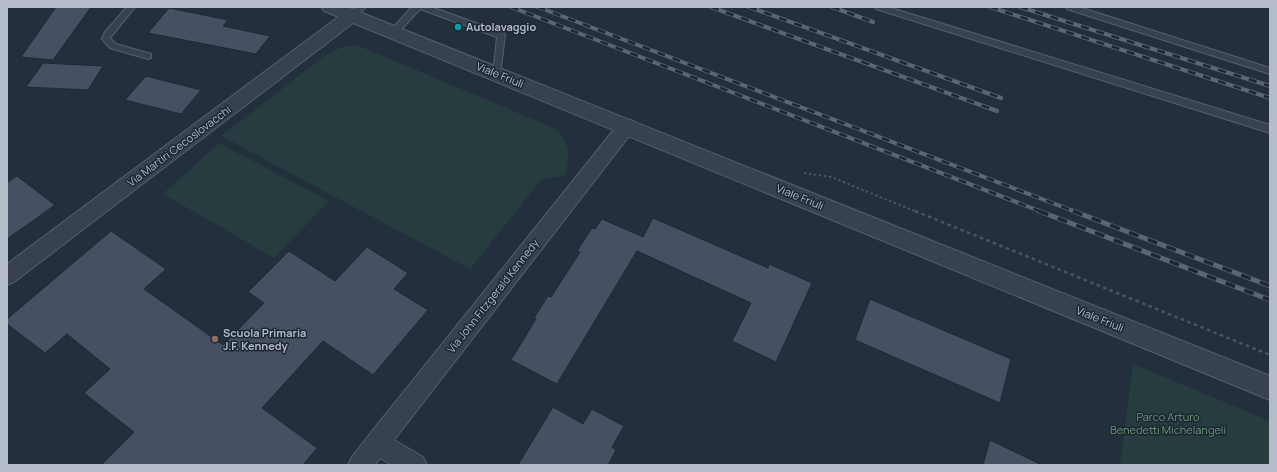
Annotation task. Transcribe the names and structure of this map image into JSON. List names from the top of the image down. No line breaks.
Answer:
{"streets":{"street":["Viale Friuli","Via Martiri Cecoslovacchi","Via John Fitzgerald Kennedy"]},"crossings":[["Viale Friuli","Via Martiri Cecoslovacchi"],["Viale Friuli","Via John Fitzgerald Kennedy"]],"parks":["Parco Arturo Benedetti Michelangeli"],"places":["Autolavaggio","Scuola Primaria J.F. Kennedy"]}
